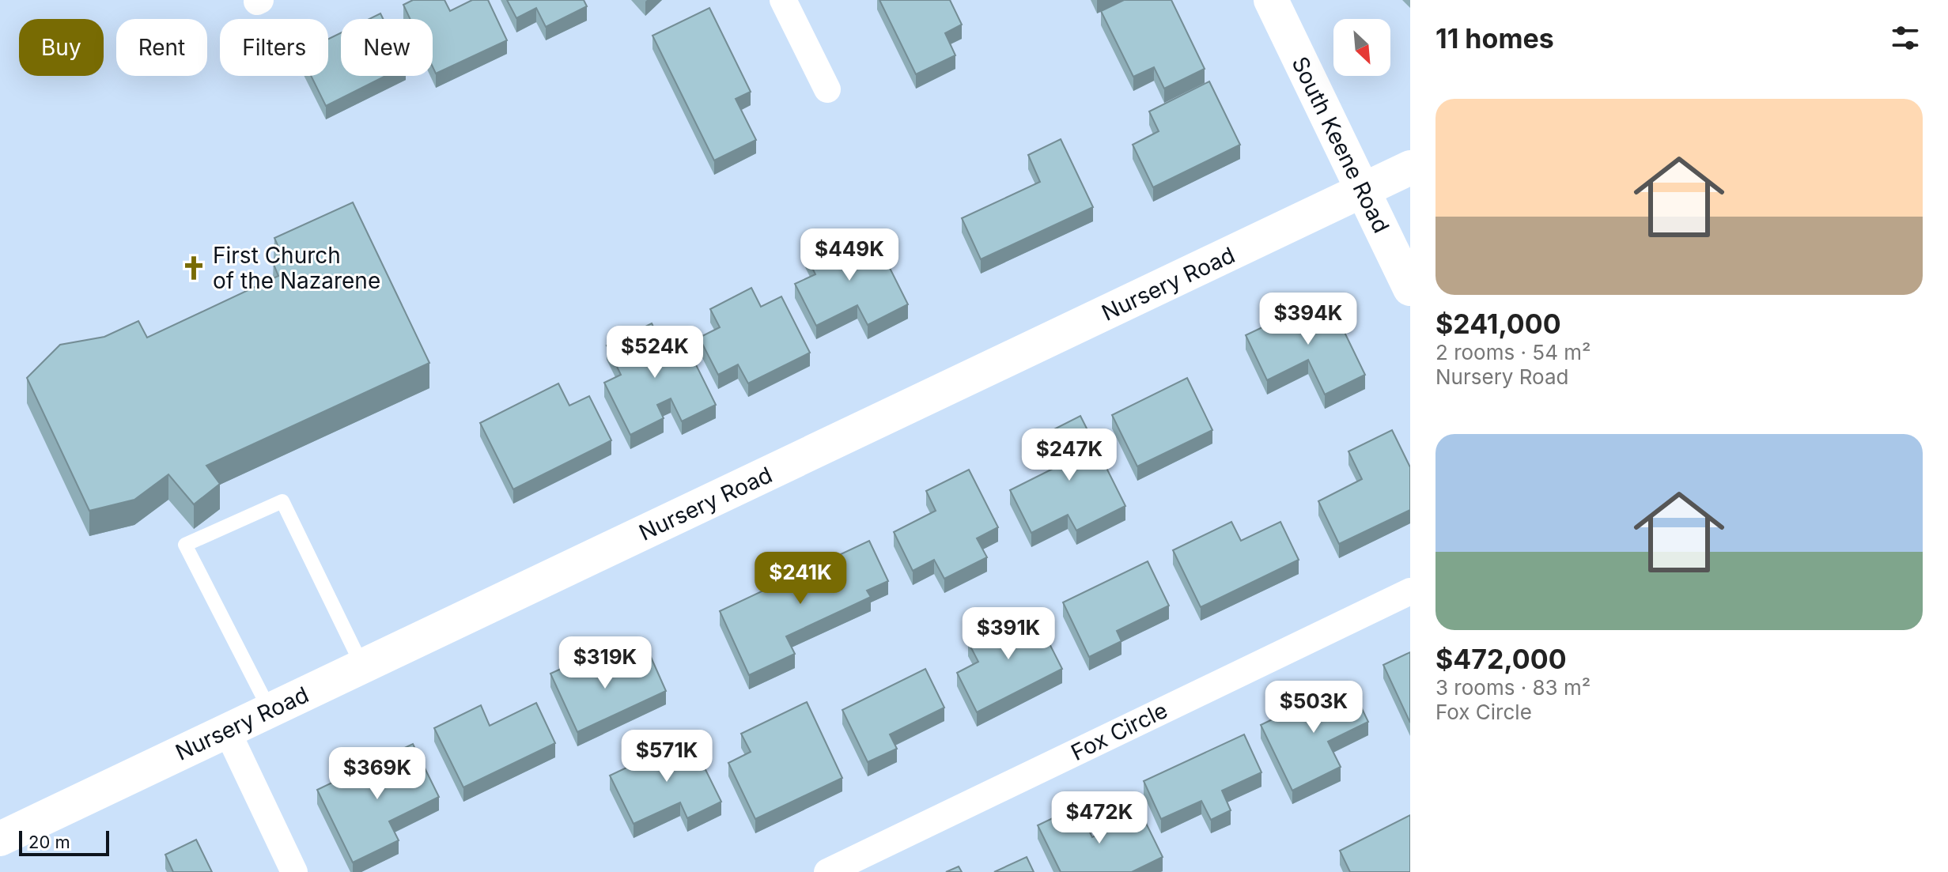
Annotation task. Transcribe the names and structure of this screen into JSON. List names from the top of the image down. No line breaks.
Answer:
{"streets":{"street":["South Keene Road","Nursery Road","Fox Circle"]},"crossings":[["South Keene Road","Nursery Road"]],"places":{"church":["First Church of the Nazarene"]},"scale_bar":"20 m","north":"bottom right","page":{"heading":"11 homes","chip":["Buy","Rent","Filters","New"],"list":[{"name":"$241,000","note":"2 rooms · 54 m² · Nursery Road"},{"name":"$472,000","note":"3 rooms · 83 m² · Fox Circle"}],"price":["$449K","$394K","$524K","$247K","$241K","$391K","$319K","$503K","$571K","$369K","$472K"],"scale":"20 m"}}
